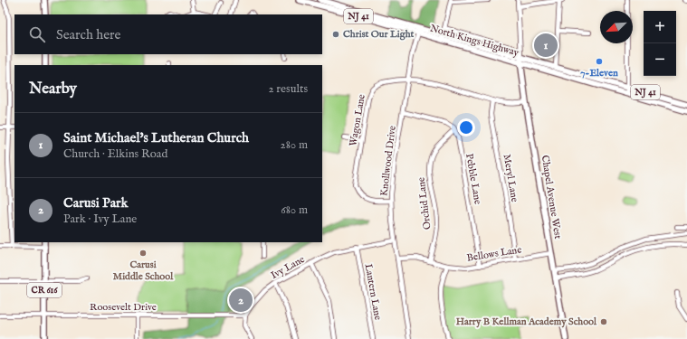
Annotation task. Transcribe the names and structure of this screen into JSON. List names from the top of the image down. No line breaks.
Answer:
{"streets":{"main road":["NJ 41","North Kings Highway","Chapel Avenue West","CR 616"],"street":["Wagon Lane","Knollwood Drive","Meryl Lane","Pebble Lane","Orchid Lane","Bellows Lane","Ivy Lane","Lantern Lane","Roosevelt Drive"]},"crossings":[["North Kings Highway","Knollwood Drive"],["North Kings Highway","Chapel Avenue West"],["Wagon Lane","Knollwood Drive"],["Wagon Lane","Meryl Lane"],["Wagon Lane","Chapel Avenue West"],["Knollwood Drive","Bellows Lane"],["Knollwood Drive","Ivy Lane"],["Meryl Lane","Bellows Lane"],["Pebble Lane","Orchid Lane"],["Pebble Lane","Bellows Lane"],["Chapel Avenue West","Bellows Lane"],["Orchid Lane","Bellows Lane"],["Ivy Lane","Lantern Lane"],["Ivy Lane","Roosevelt Drive"],["CR 616","Roosevelt Drive"]],"places":["Christ Our Light","7-Eleven","Carusi Middle School","Harry B Kellman Academy School"],"north":"bottom left","page":{"map_buttons":["+","−"],"search":"Search here","pins":["1","2"],"heading":["Nearby","2 results"],"list":[{"mark":"1","name":"Saint Michael's Lutheran Church","note":"Church · Elkins Road","value":"280 m"},{"mark":"2","name":"Carusi Park","note":"Park · Ivy Lane","value":"680 m"}]}}
